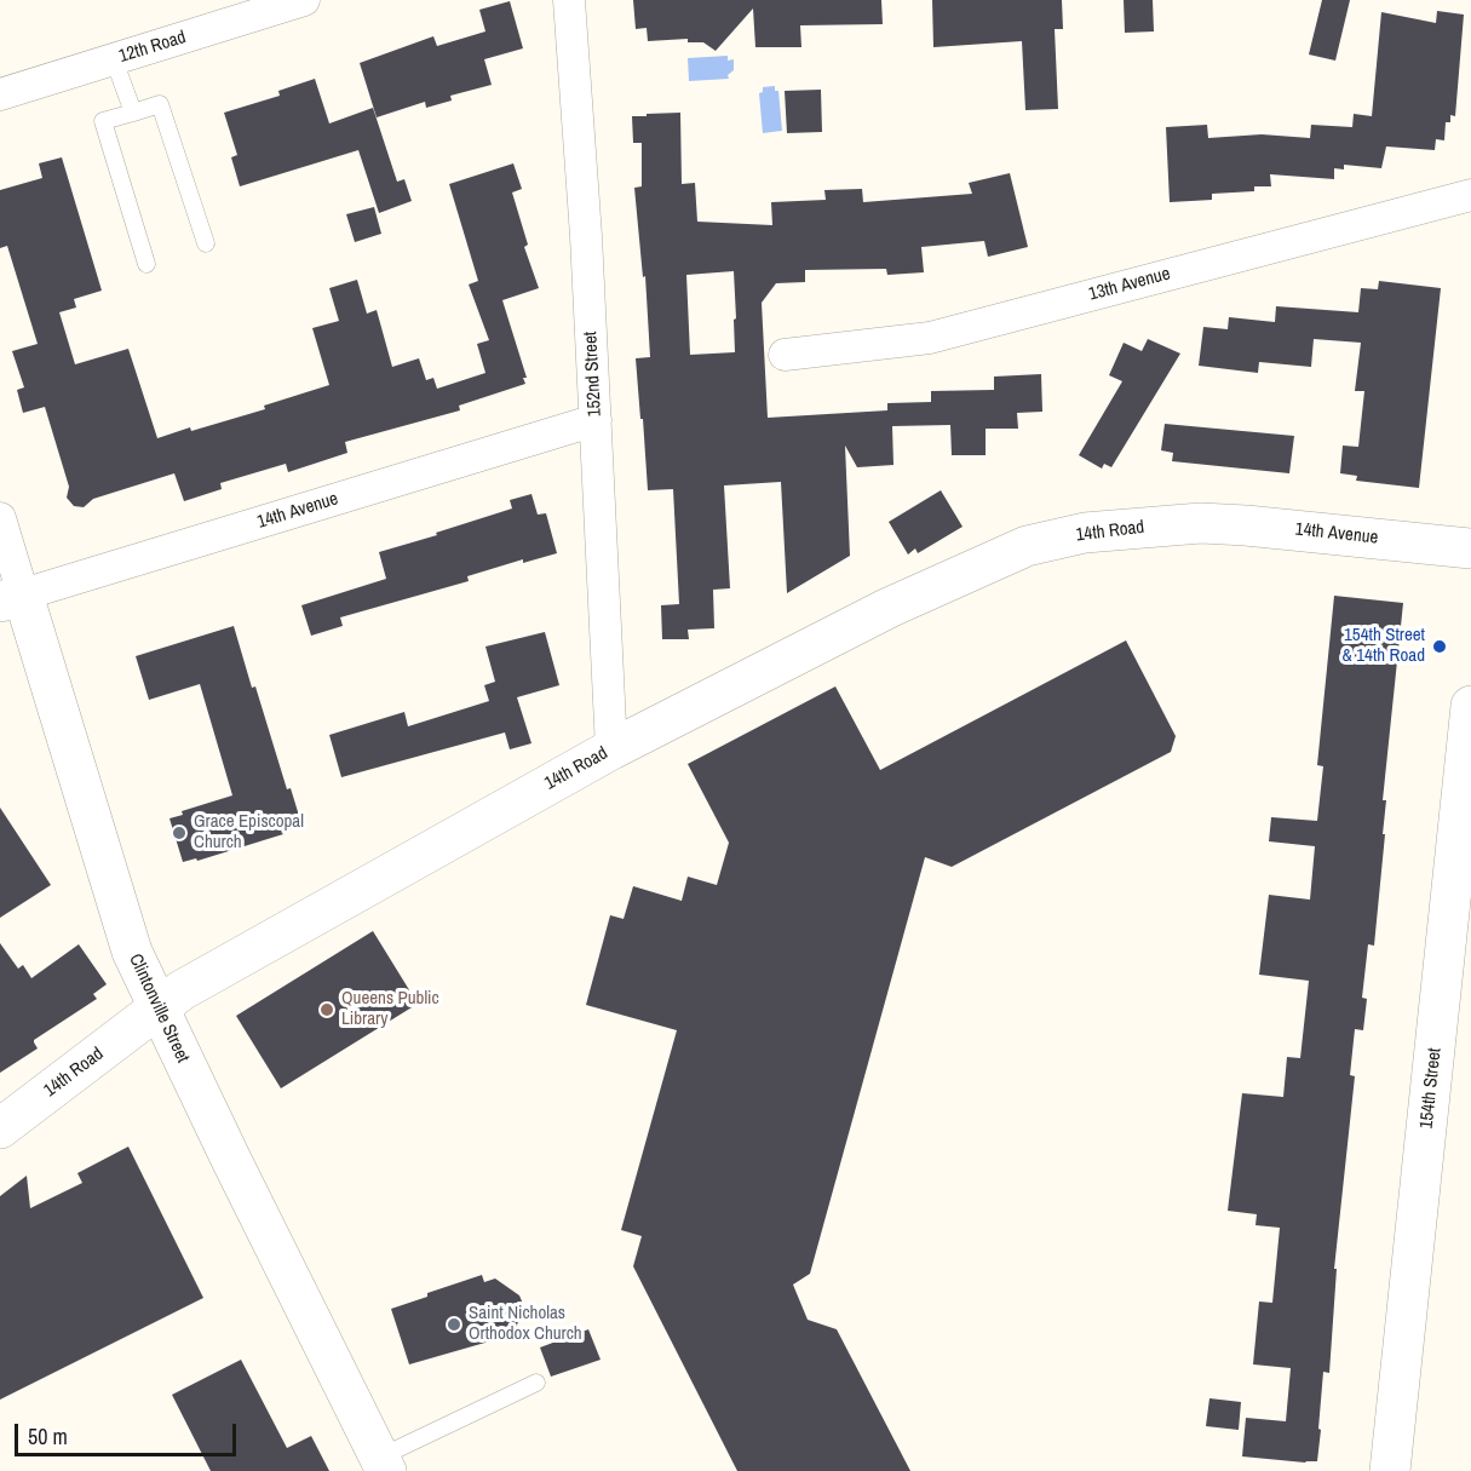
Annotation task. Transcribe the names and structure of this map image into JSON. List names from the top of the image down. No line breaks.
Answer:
{"streets":{"street":["12th Road","13th Avenue","152nd Street","14th Avenue","14th Road","Clintonville Street","154th Street"]},"crossings":[["152nd Street","14th Avenue"],["152nd Street","14th Road"],["14th Avenue","14th Road"],["14th Avenue","Clintonville Street"],["14th Road","Clintonville Street"]],"places":["154th Street & 14th Road","Grace Episcopal Church","Queens Public Library","Saint Nicholas Orthodox Church"],"scale_bar":"50 m"}
